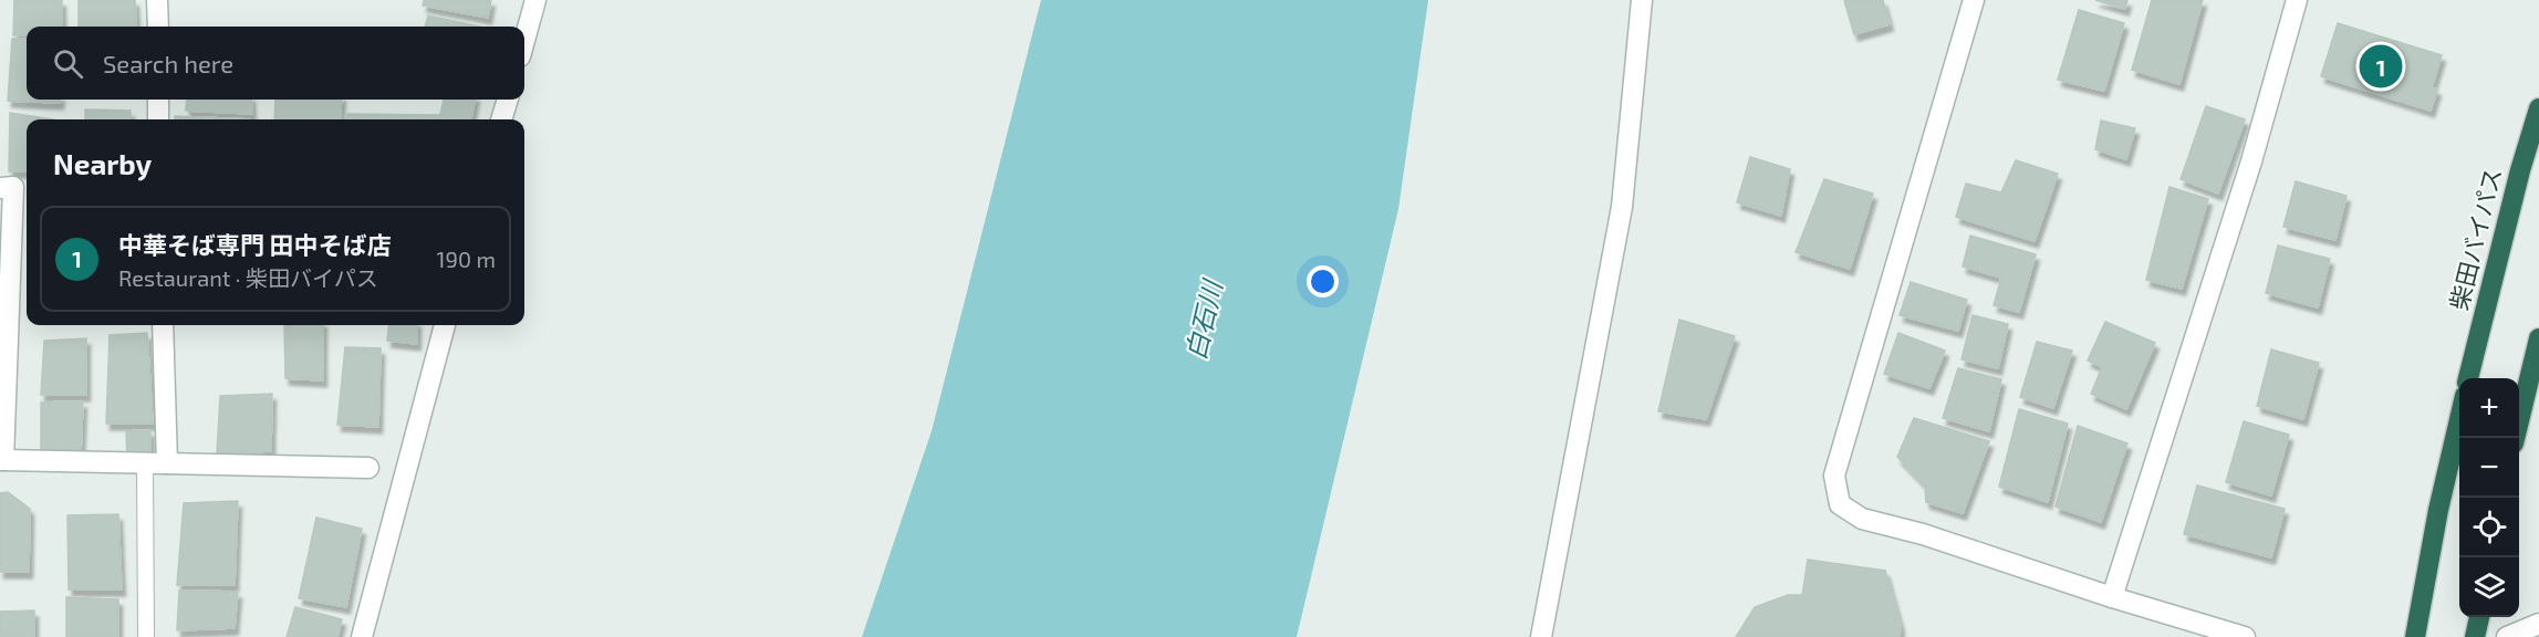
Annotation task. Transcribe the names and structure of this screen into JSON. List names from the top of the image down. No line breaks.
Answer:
{"streets":{"highway":["柴田バイパス"]},"water":["白石川"],"page":{"search":"Search here","pins":"1","heading":"Nearby","list":[{"mark":"1","name":"中華そば専門 田中そば店","note":"Restaurant · 柴田バイパス","value":"190 m"}],"map_buttons":["+","−"]}}
